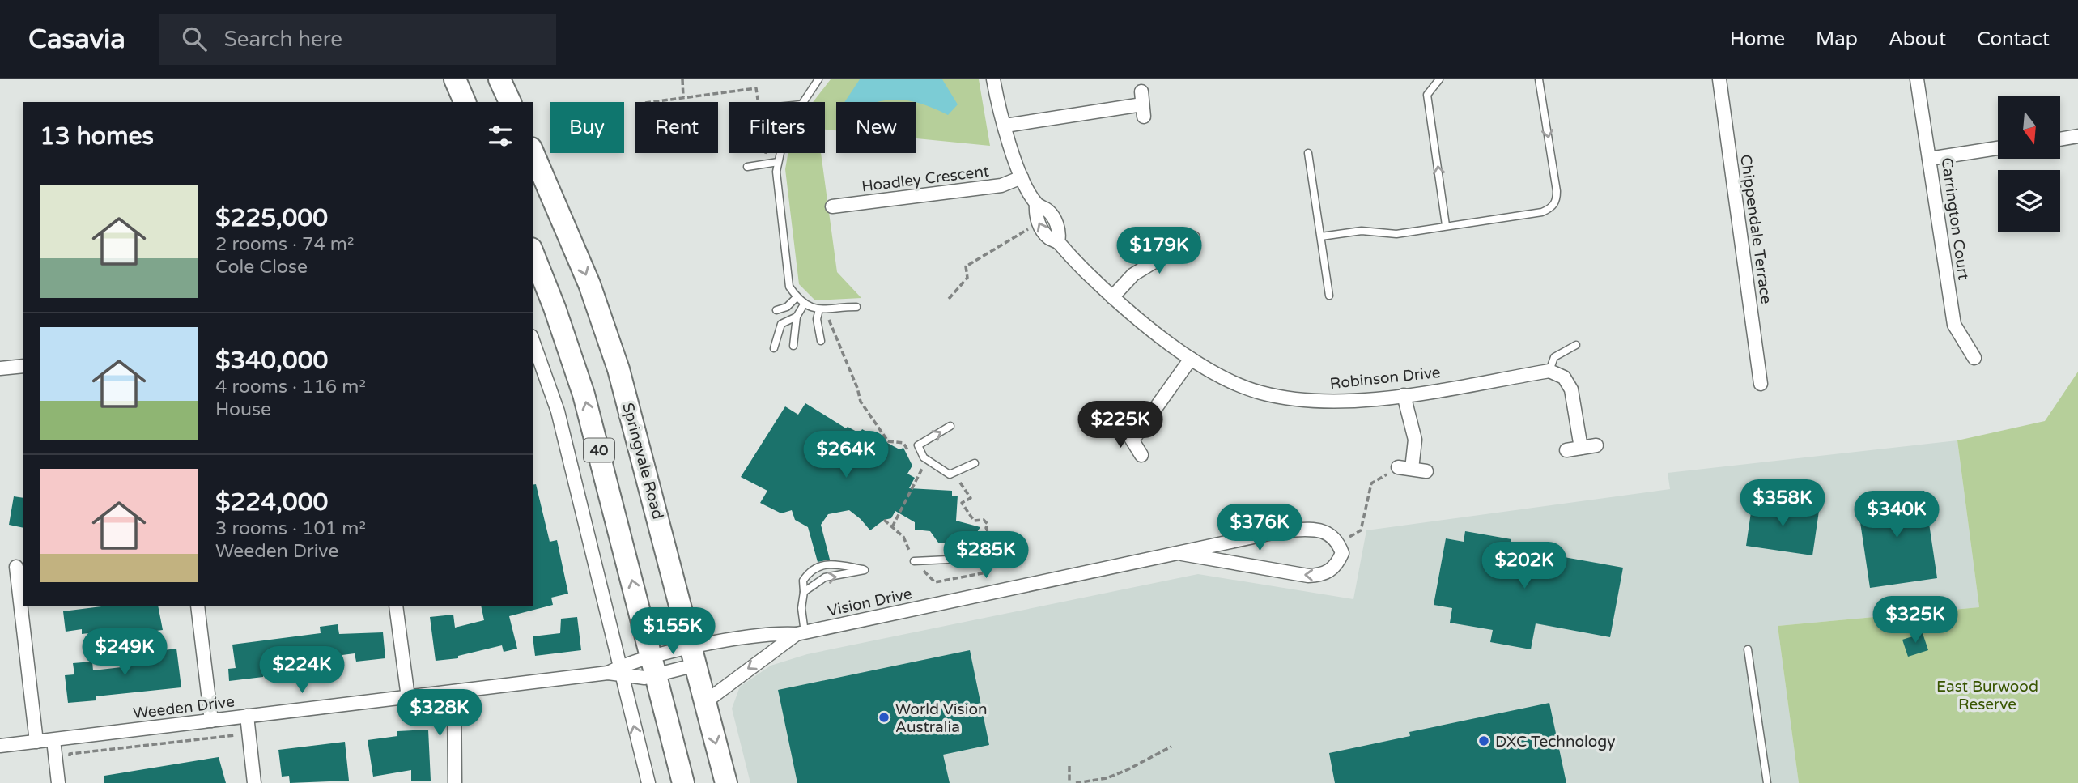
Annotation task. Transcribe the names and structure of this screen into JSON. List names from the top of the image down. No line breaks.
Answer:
{"streets":{"highway":["40","Springvale Road"],"street":["Hoadley Crescent","Carrington Court","Chippendale Terrace","Robinson Drive","Vision Drive","Weeden Drive"]},"crossings":[["Hoadley Crescent","Robinson Drive"],["40","Weeden Drive"],["Springvale Road","Vision Drive"],["Springvale Road","Weeden Drive"],["Vision Drive","Weeden Drive"]],"parks":["East Burwood Reserve"],"places":["World Vision Australia","DXC Technology"],"north":"bottom","page":{"header":"Casavia","search":"Search here","nav":["Home","Map","About","Contact"],"chip":["Buy","Rent","Filters","New"],"heading":"13 homes","list":[{"name":"$225,000","note":"2 rooms · 74 m² · Cole Close"},{"name":"$340,000","note":"4 rooms · 116 m² · House"},{"name":"$224,000","note":"3 rooms · 101 m² · Weeden Drive"}],"price":["$179K","$225K","$264K","$358K","$340K","$376K","$285K","$202K","$325K","$155K","$249K","$224K","$328K"]}}
